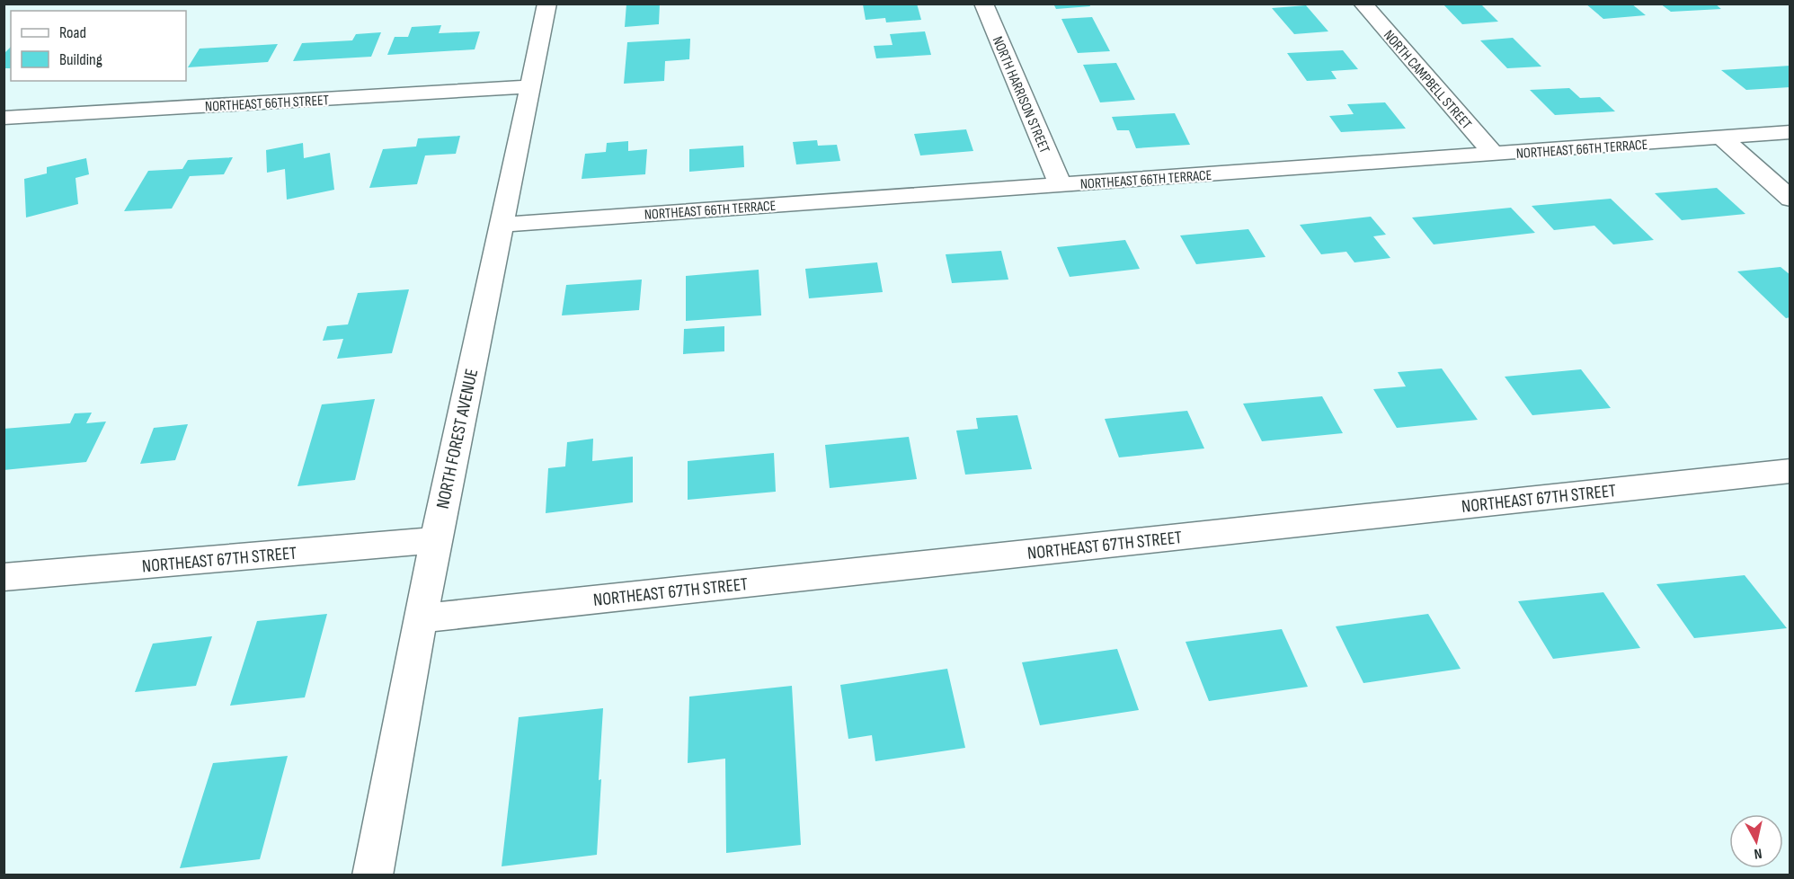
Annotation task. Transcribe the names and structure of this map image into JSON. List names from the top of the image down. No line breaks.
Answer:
{"streets":{"street":["NORTH CAMPBELL STREET","NORTH HARRISON STREET","NORTHEAST 66TH STREET","NORTHEAST 66TH TERRACE","NORTH FOREST AVENUE","NORTHEAST 67TH STREET"]},"crossings":[["NORTH CAMPBELL STREET","NORTHEAST 66TH TERRACE"],["NORTH HARRISON STREET","NORTHEAST 66TH TERRACE"],["NORTHEAST 66TH STREET","NORTH FOREST AVENUE"],["NORTHEAST 66TH TERRACE","NORTH FOREST AVENUE"],["NORTH FOREST AVENUE","NORTHEAST 67TH STREET"]],"legend":["Road","Building"],"north":"bottom"}
